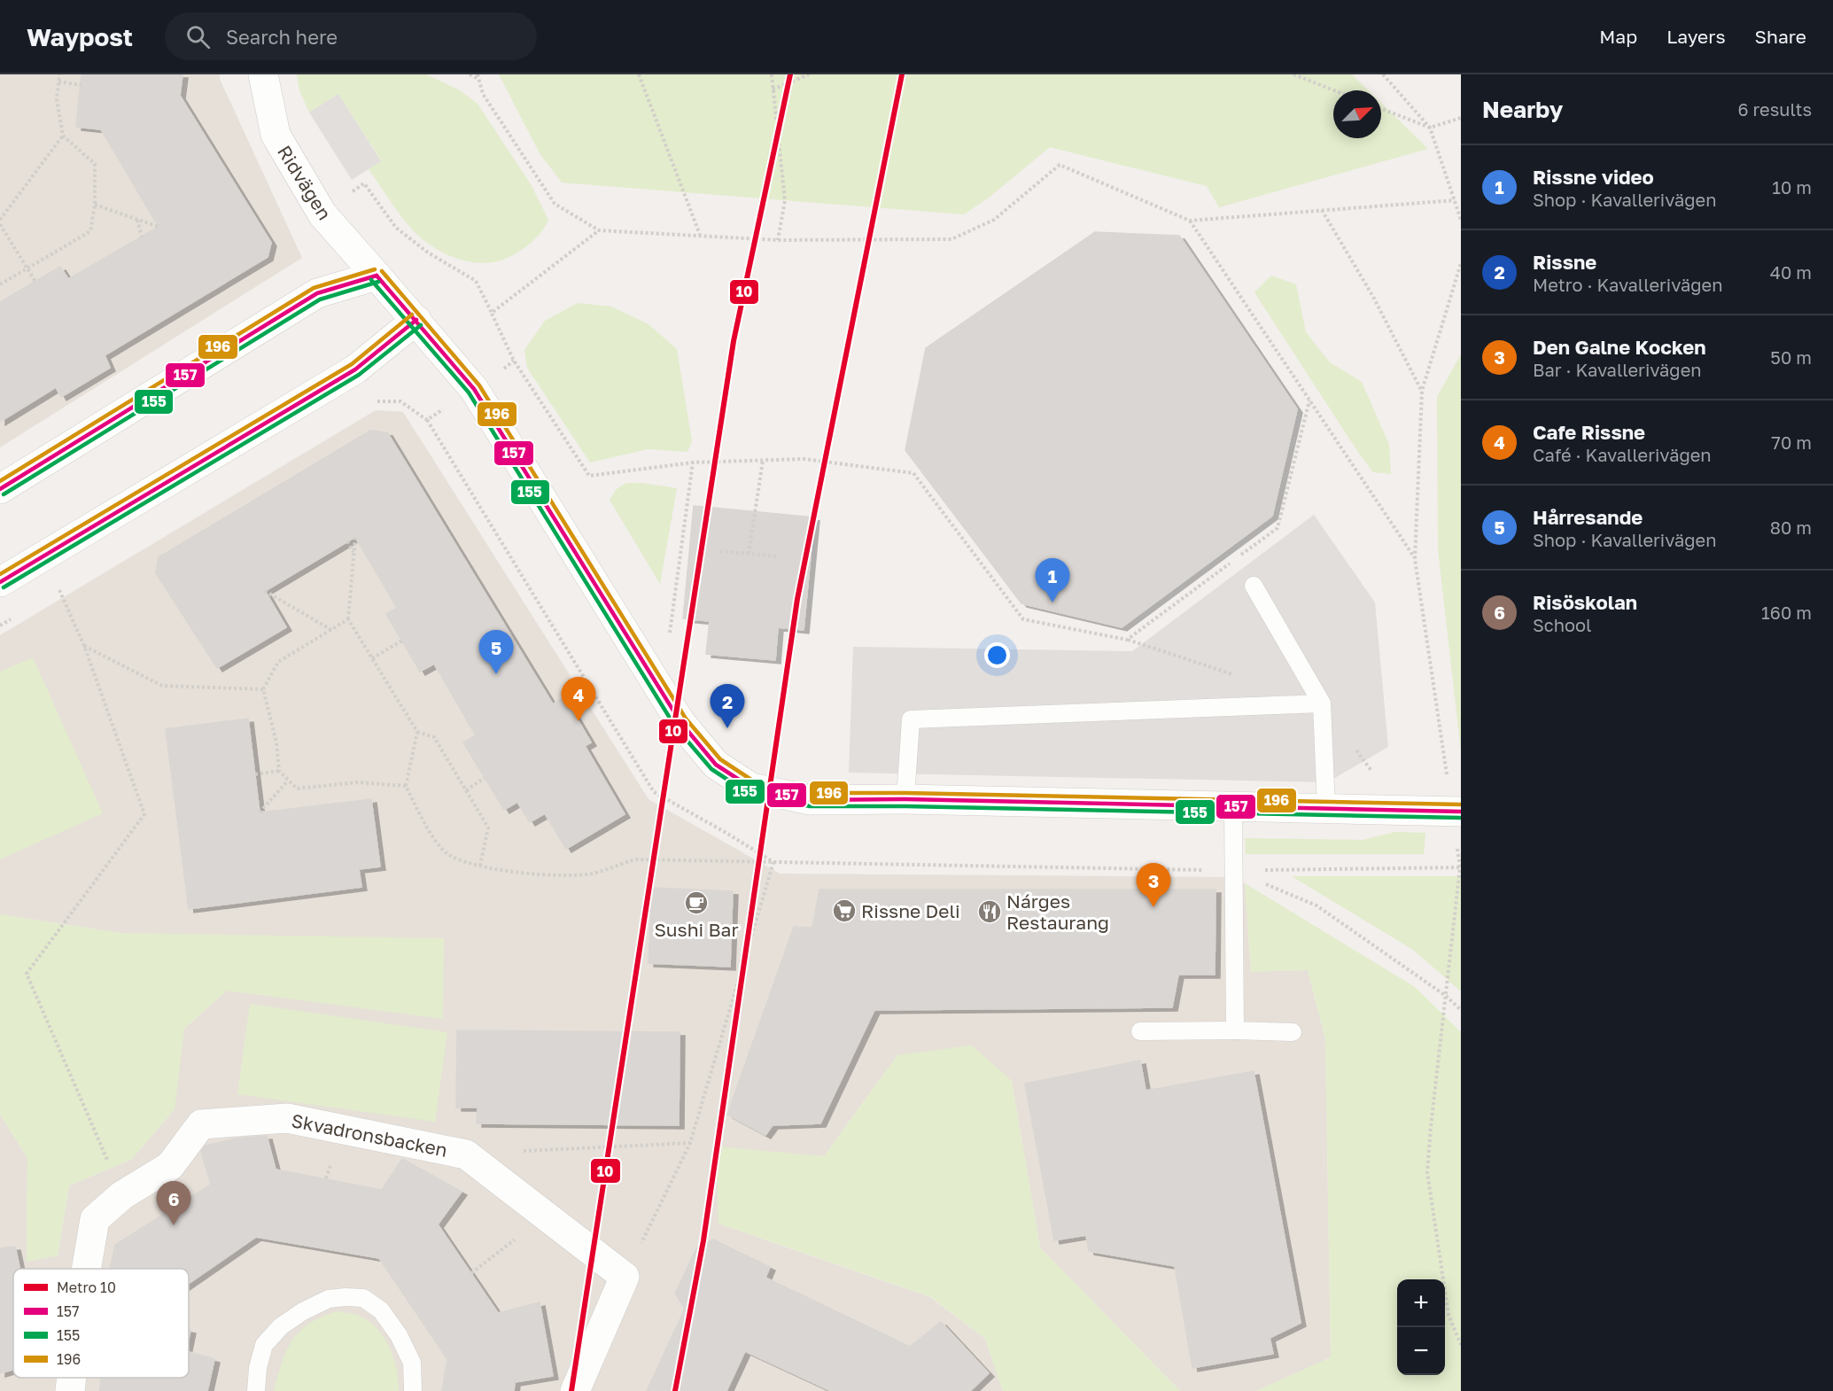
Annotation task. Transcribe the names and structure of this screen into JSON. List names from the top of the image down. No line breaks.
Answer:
{"streets":{"street":["Ridvägen","Skvadronsbacken"]},"places":{"cafe":["Sushi Bar"],"supermarket":["Rissne Deli"],"restaurant":["Nárges Restaurang"]},"lines":["metro line 10","transit line 196","transit line 157","transit line 155"],"legend":["Metro 10","157","155","196"],"north":"top right","page":{"header":"Waypost","search":"Search here","nav":["Map","Layers","Share"],"heading":["Nearby","6 results"],"list":[{"mark":"1","name":"Rissne video","note":"Shop · Kavallerivägen","value":"10 m"},{"mark":"2","name":"Rissne","note":"Metro · Kavallerivägen","value":"40 m"},{"mark":"3","name":"Den Galne Kocken","note":"Bar · Kavallerivägen","value":"50 m"},{"mark":"4","name":"Cafe Rissne","note":"Café · Kavallerivägen","value":"70 m"},{"mark":"5","name":"Hårresande","note":"Shop · Kavallerivägen","value":"80 m"},{"mark":"6","name":"Risöskolan","note":"School","value":"160 m"}],"pins":["1","5","4","2","3","6"],"map_buttons":["+","−"]}}
